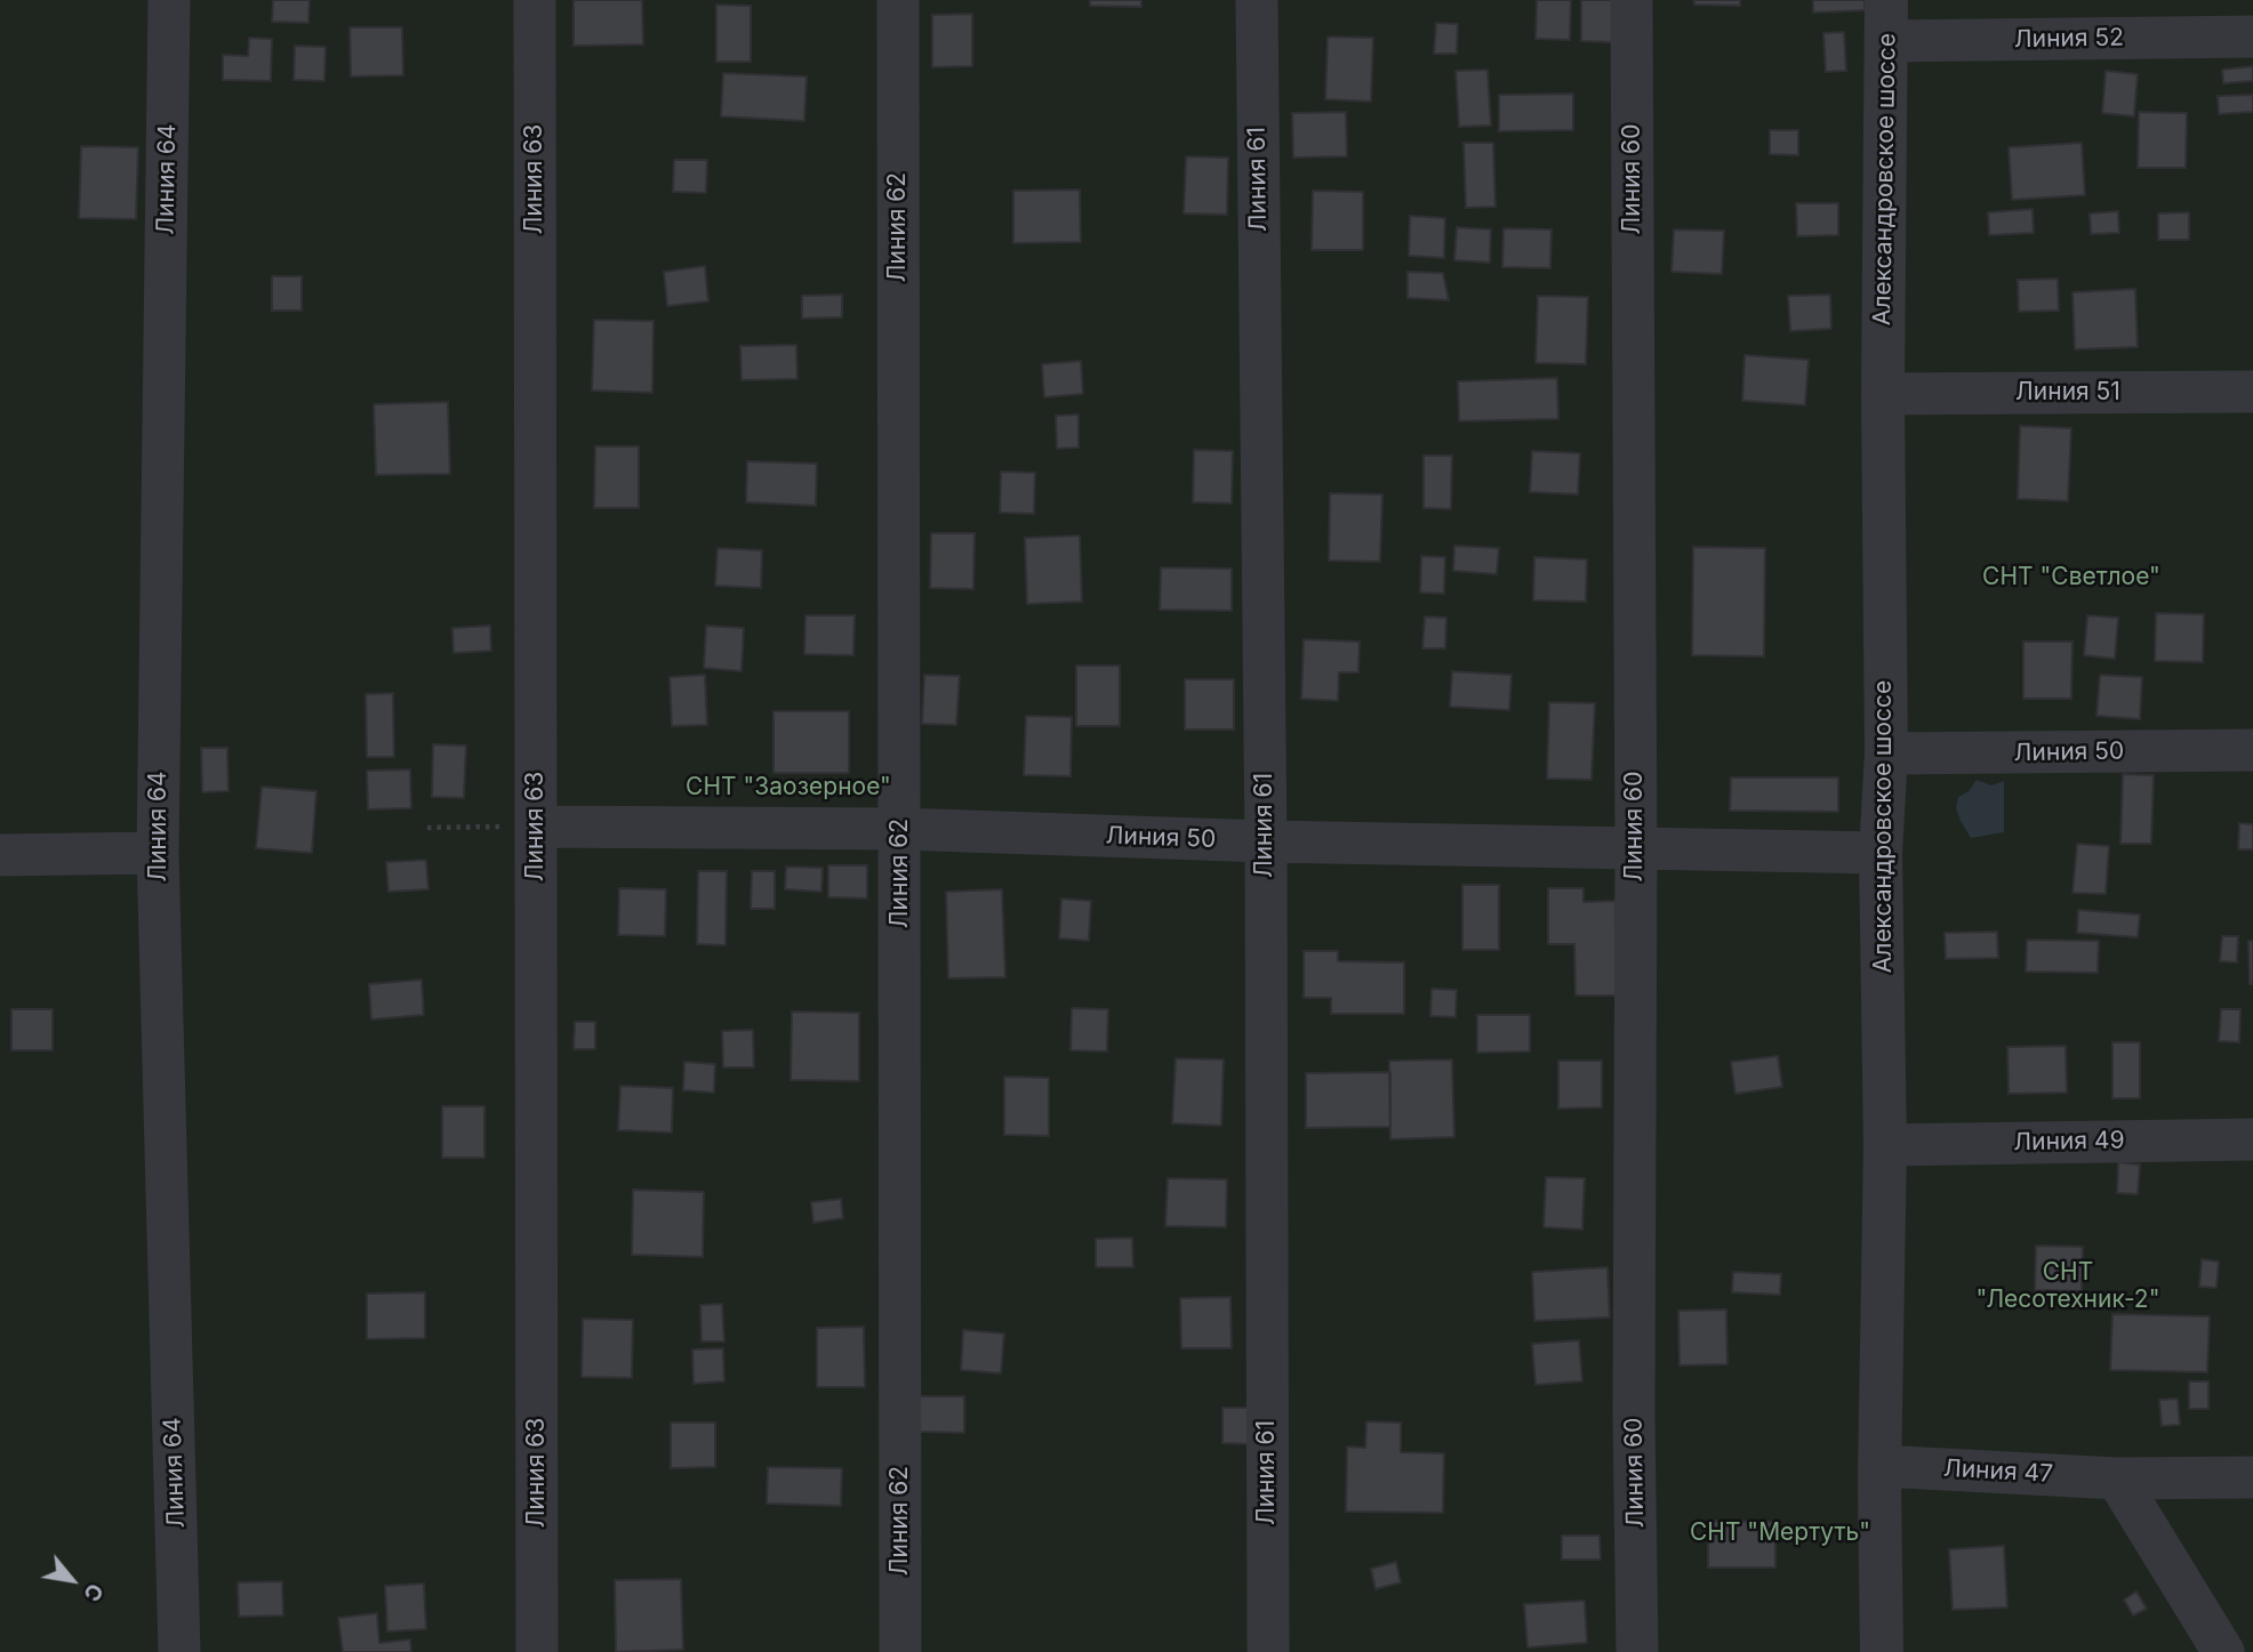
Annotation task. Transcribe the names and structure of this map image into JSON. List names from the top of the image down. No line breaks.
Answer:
{"streets":{"street":["Линия 52","Линия 64","Линия 63","Линия 61","Линия 60","Александровское шоссе","Линия 62","Линия 51","Линия 50","Линия 49","Линия 47"]},"crossings":[["Линия 52","Александровское шоссе"],["Линия 63","Линия 50"],["Линия 61","Линия 50"],["Линия 60","Линия 50"],["Александровское шоссе","Линия 51"],["Александровское шоссе","Линия 50"],["Александровское шоссе","Линия 49"],["Александровское шоссе","Линия 47"],["Линия 62","Линия 50"]],"parks":["СНТ \"Светлое\"","СНТ \"Заозерное\"","СНТ \"Лесотехник-2\"","СНТ \"Мертуть\""],"north":"bottom right"}
